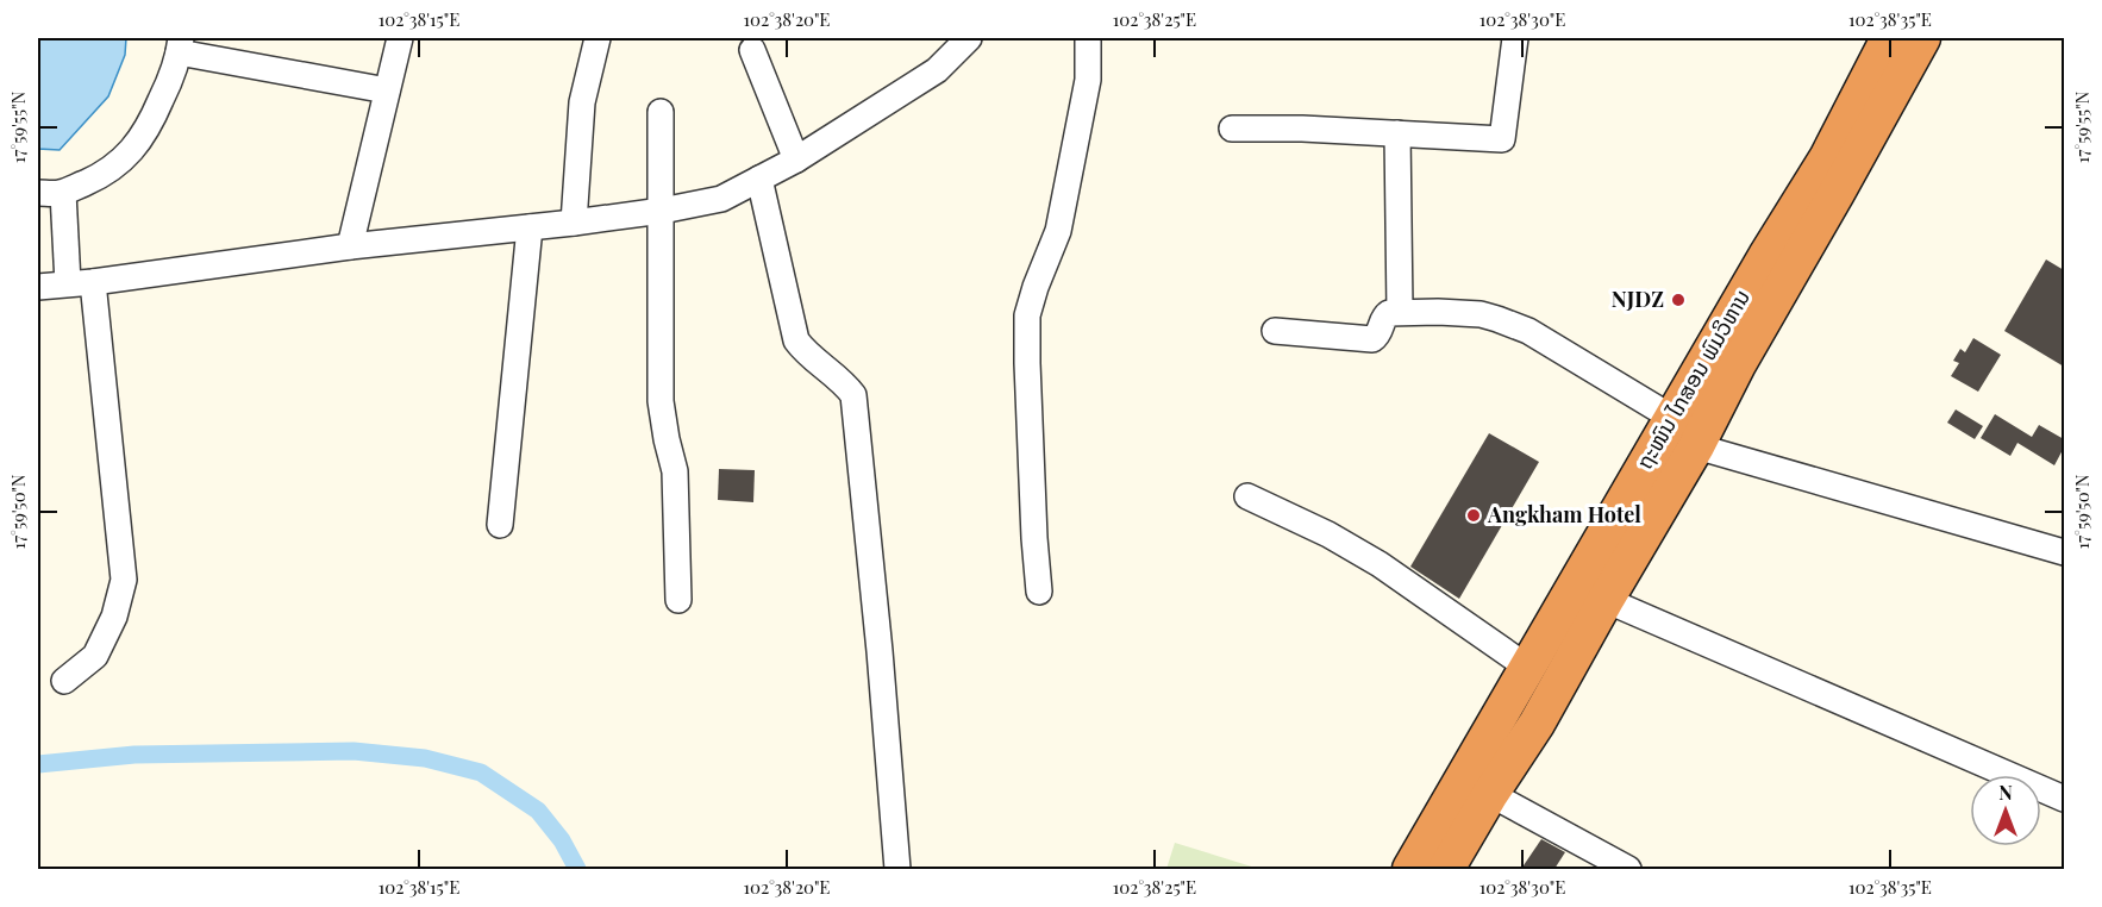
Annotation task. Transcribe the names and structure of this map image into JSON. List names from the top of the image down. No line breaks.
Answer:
{"streets":{"highway":["ຖະໜົນ ໄກສອນ ພົມວິຫານ"]},"places":["NJDZ","Angkham Hotel"],"north":"top","coordinates":["102°38'15\"E","102°38'20\"E","102°38'25\"E","102°38'30\"E","102°38'35\"E","17°59'55\"N","17°59'50\"N"]}
